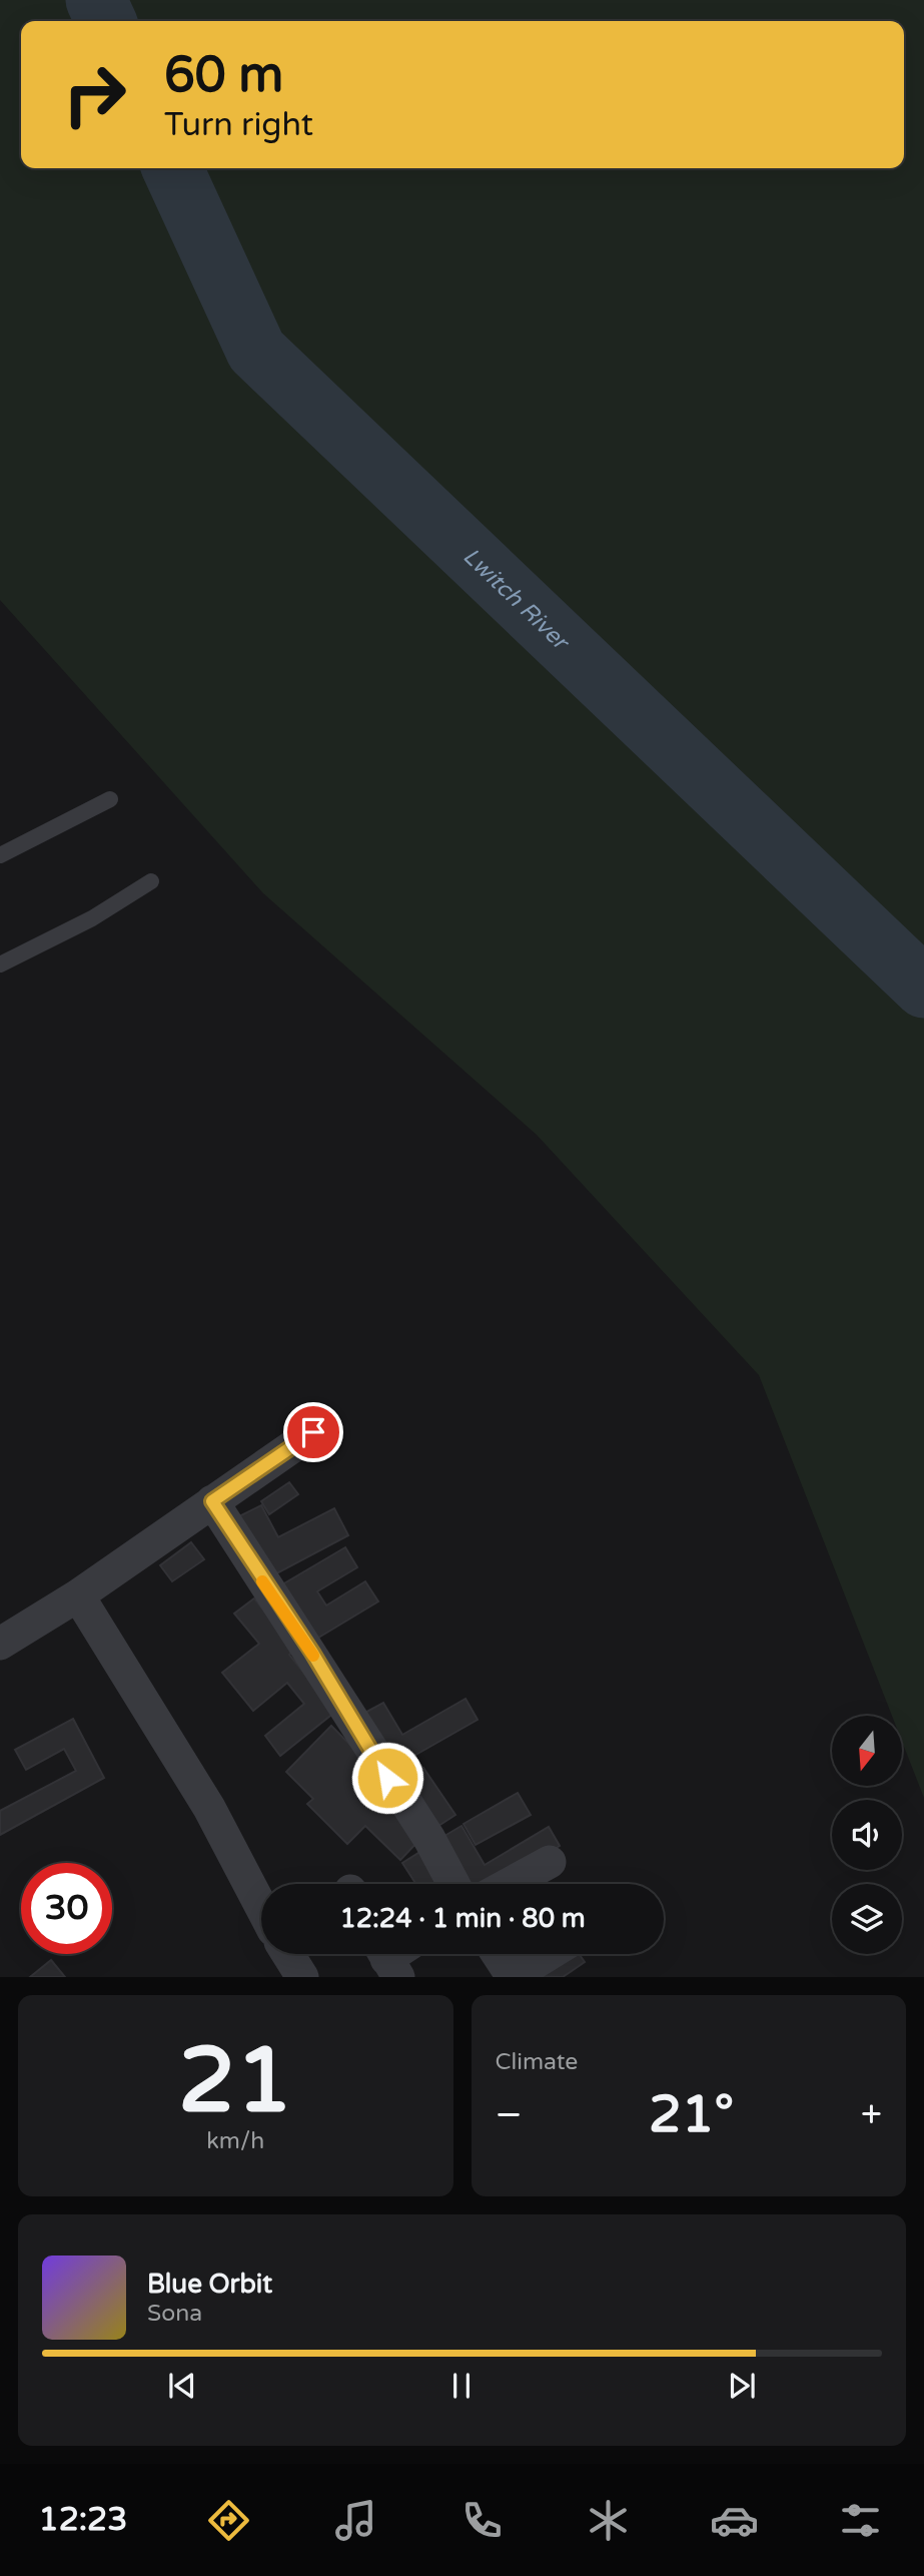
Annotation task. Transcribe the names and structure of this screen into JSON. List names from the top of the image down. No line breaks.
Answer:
{"water":["Lwitch River"],"north":"bottom","page":{"turn":["60 m","Turn right"],"limit":"30","trip":"12:24 · 1 min · 80 m","tile":[["21","km/h"],"Climate"],"heat":["−","21°","+"],"song":["Blue Orbit","Sona"],"tabs":"12:23"}}
